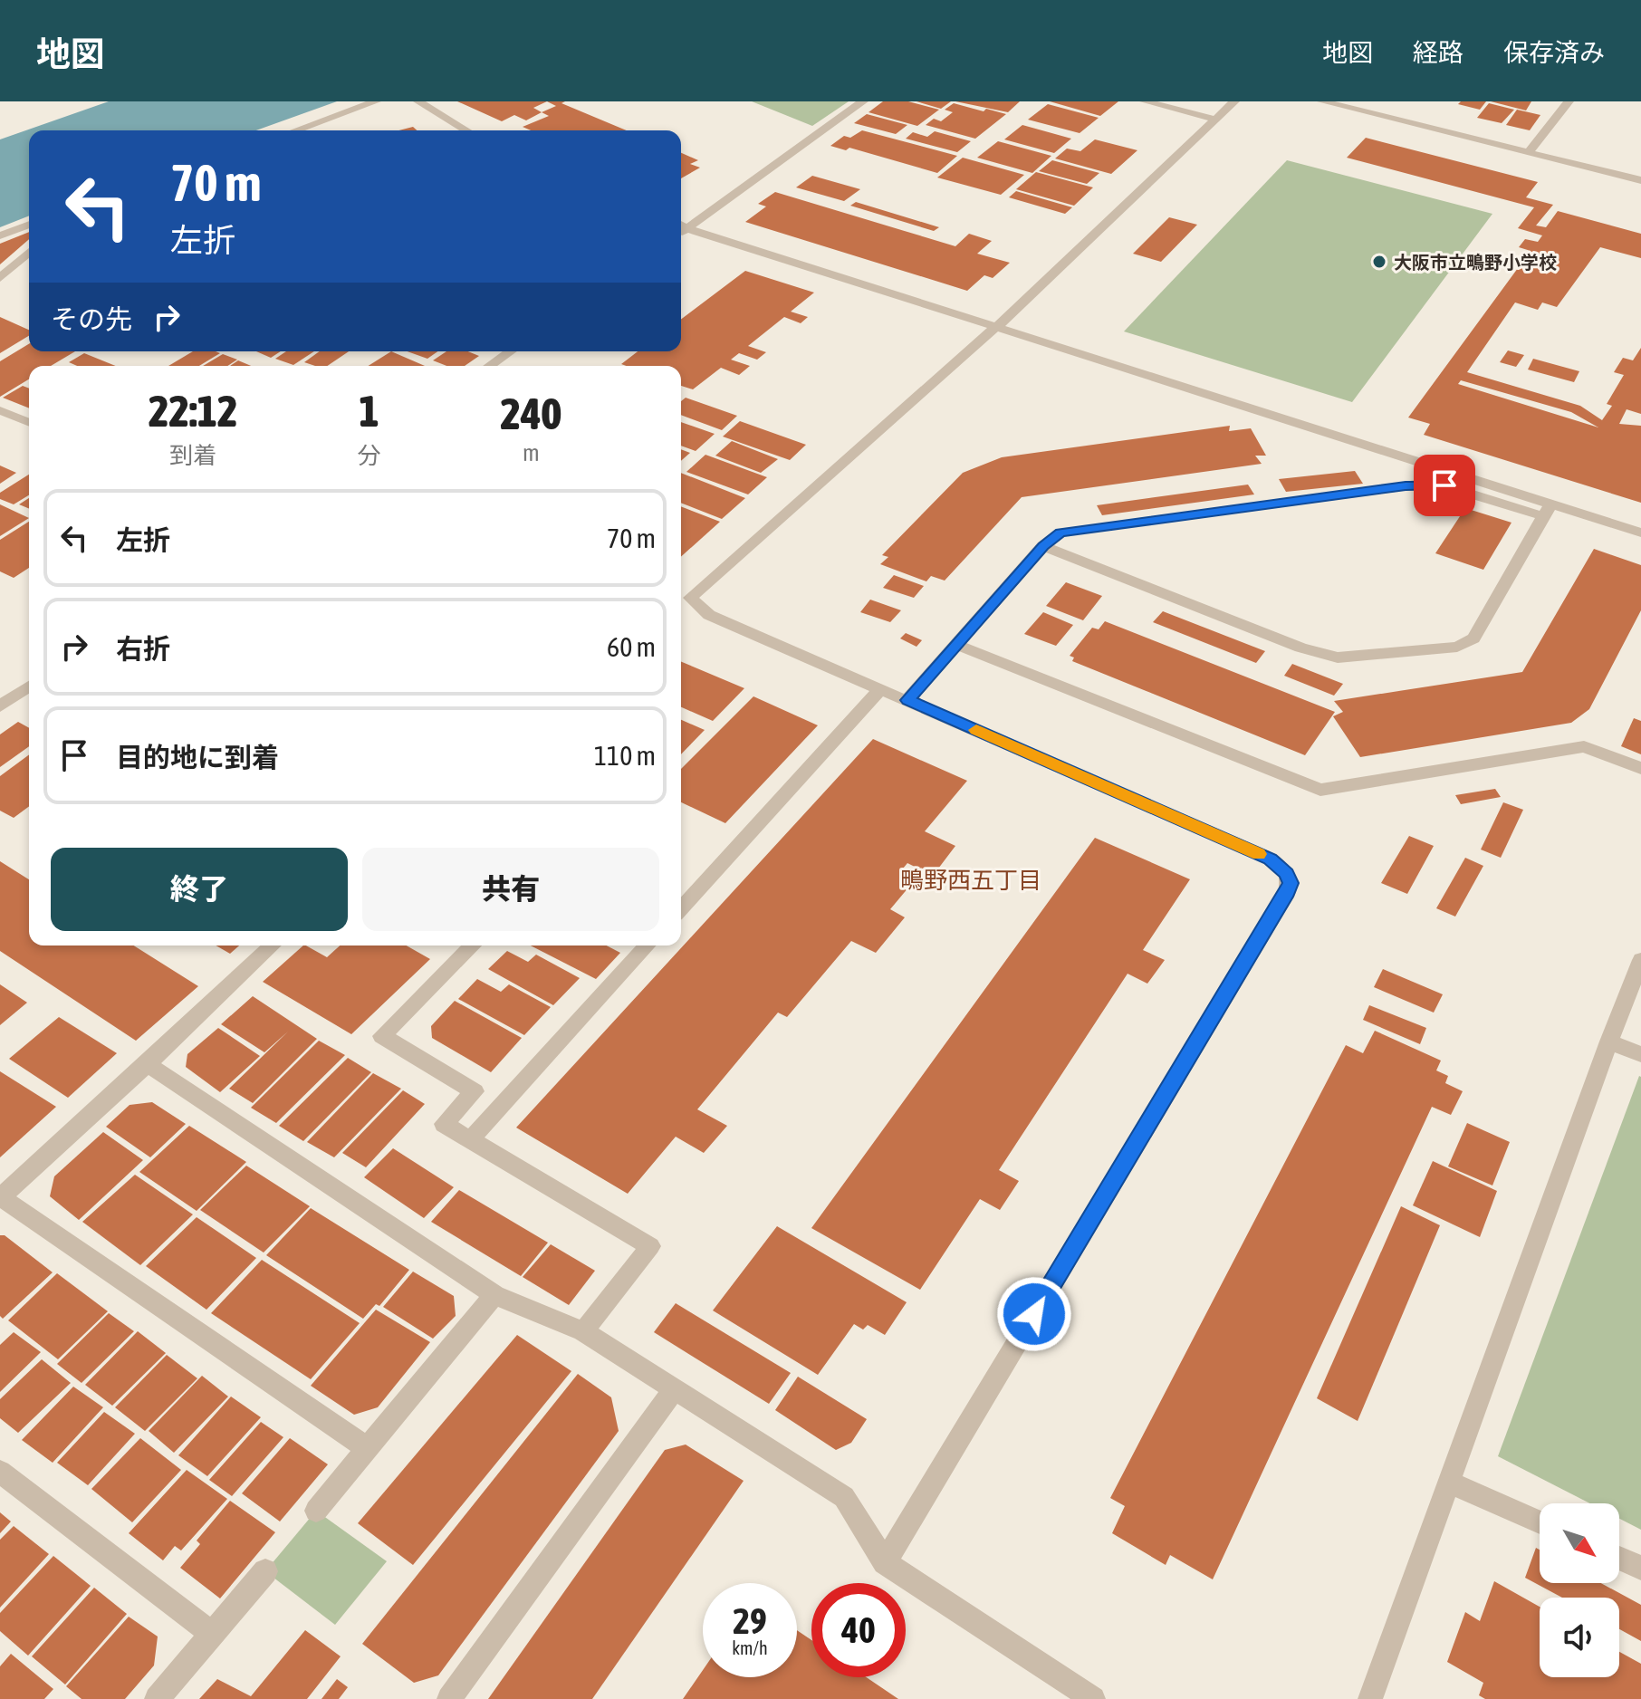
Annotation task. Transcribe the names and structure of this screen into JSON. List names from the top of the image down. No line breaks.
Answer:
{"districts":["鴫野西五丁目"],"places":["大阪市立鴫野小学校"],"north":"bottom right","page":{"header":"地図","nav":["地図","経路","保存済み"],"turn":["70 m","左折"],"then":"その先","eta":["22:12","到着","1","分","240","m"],"list":[{"name":"左折","value":"70 m"},{"name":"右折","value":"60 m"},{"name":"目的地に到着","value":"110 m"}],"buttons":["終了","共有"],"speed":"29 km/h","limit":"40"}}
